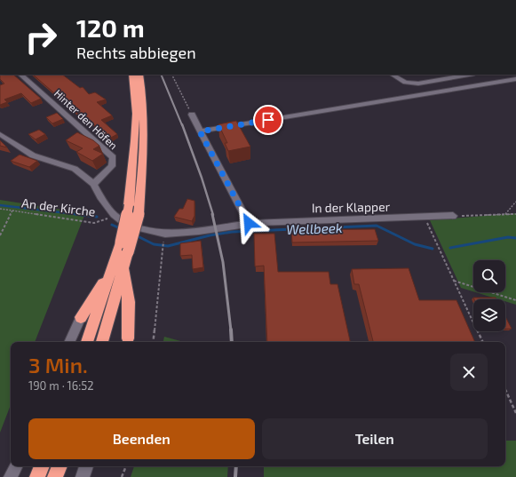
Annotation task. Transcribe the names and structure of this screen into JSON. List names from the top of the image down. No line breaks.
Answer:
{"streets":{"street":["Hinter den Höfen","In der Klapper"],"path":["An der Kirche"]},"crossings":[["Hinter den Höfen","In der Klapper"],["An der Kirche","In der Klapper"]],"water":["Wellbeek"],"page":{"turn":["120 m","Rechts abbiegen"],"heading":["3 Min.","190 m · 16:52"],"buttons":["Beenden","Teilen"]}}
